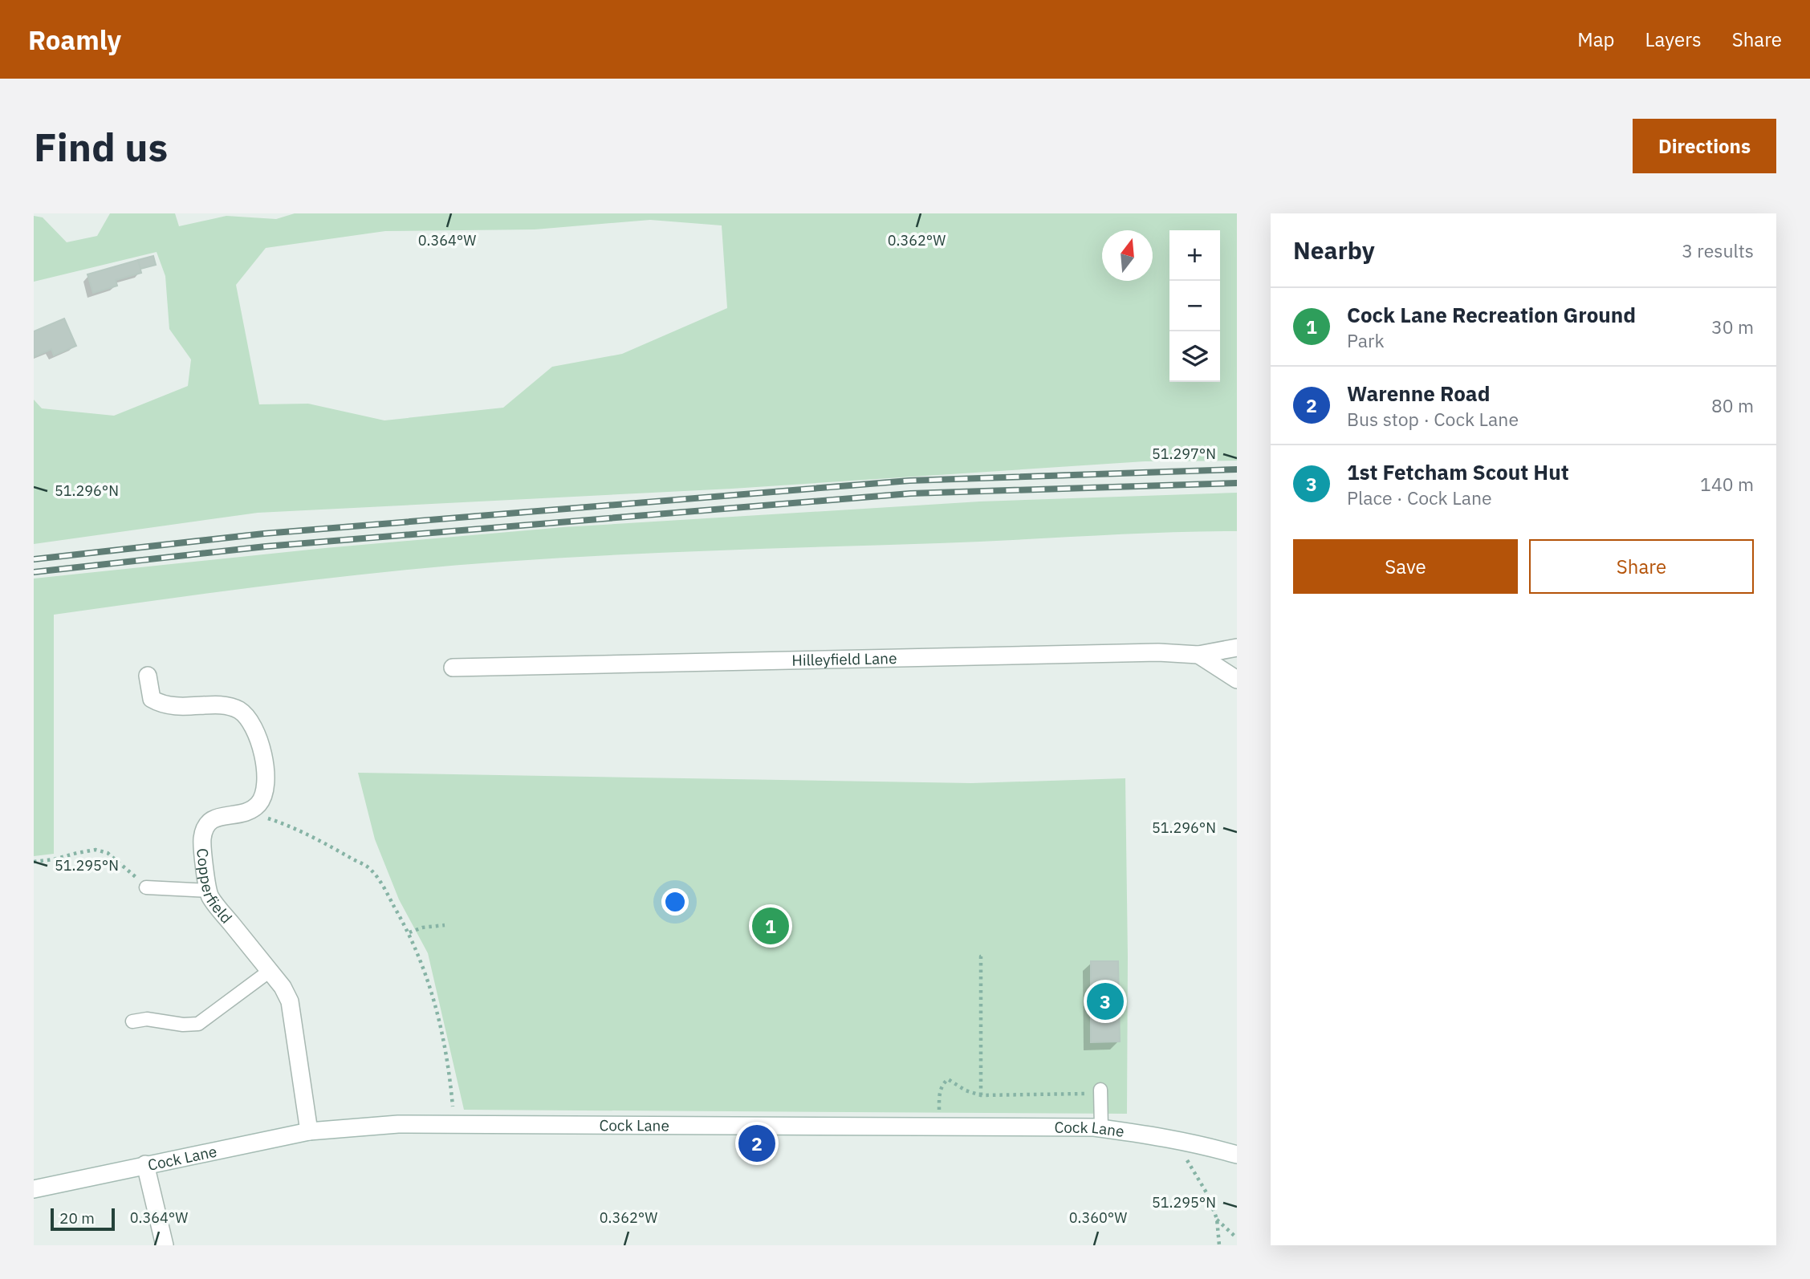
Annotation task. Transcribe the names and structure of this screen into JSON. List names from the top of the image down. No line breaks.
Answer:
{"streets":{"street":["Hilleyfield Lane","Copperfield","Cock Lane"]},"crossings":[["Copperfield","Cock Lane"]],"scale_bar":"20 m","north":"top","page":{"header":"Roamly","nav":["Map","Layers","Share"],"buttons":["Directions",["Save","Share"]],"title":"Find us","heading":["Nearby","3 results"],"map_buttons":["+","−"],"list":[{"mark":"1","name":"Cock Lane Recreation Ground","note":"Park","value":"30 m"},{"mark":"2","name":"Warenne Road","note":"Bus stop · Cock Lane","value":"80 m"},{"mark":"3","name":"1st Fetcham Scout Hut","note":"Place · Cock Lane","value":"140 m"}],"pins":["1","3","2"],"scale":"20 m"},"coordinates":["0.364°W","0.362°W","51.297°N","51.296°N","51.295°N","0.360°W"]}
